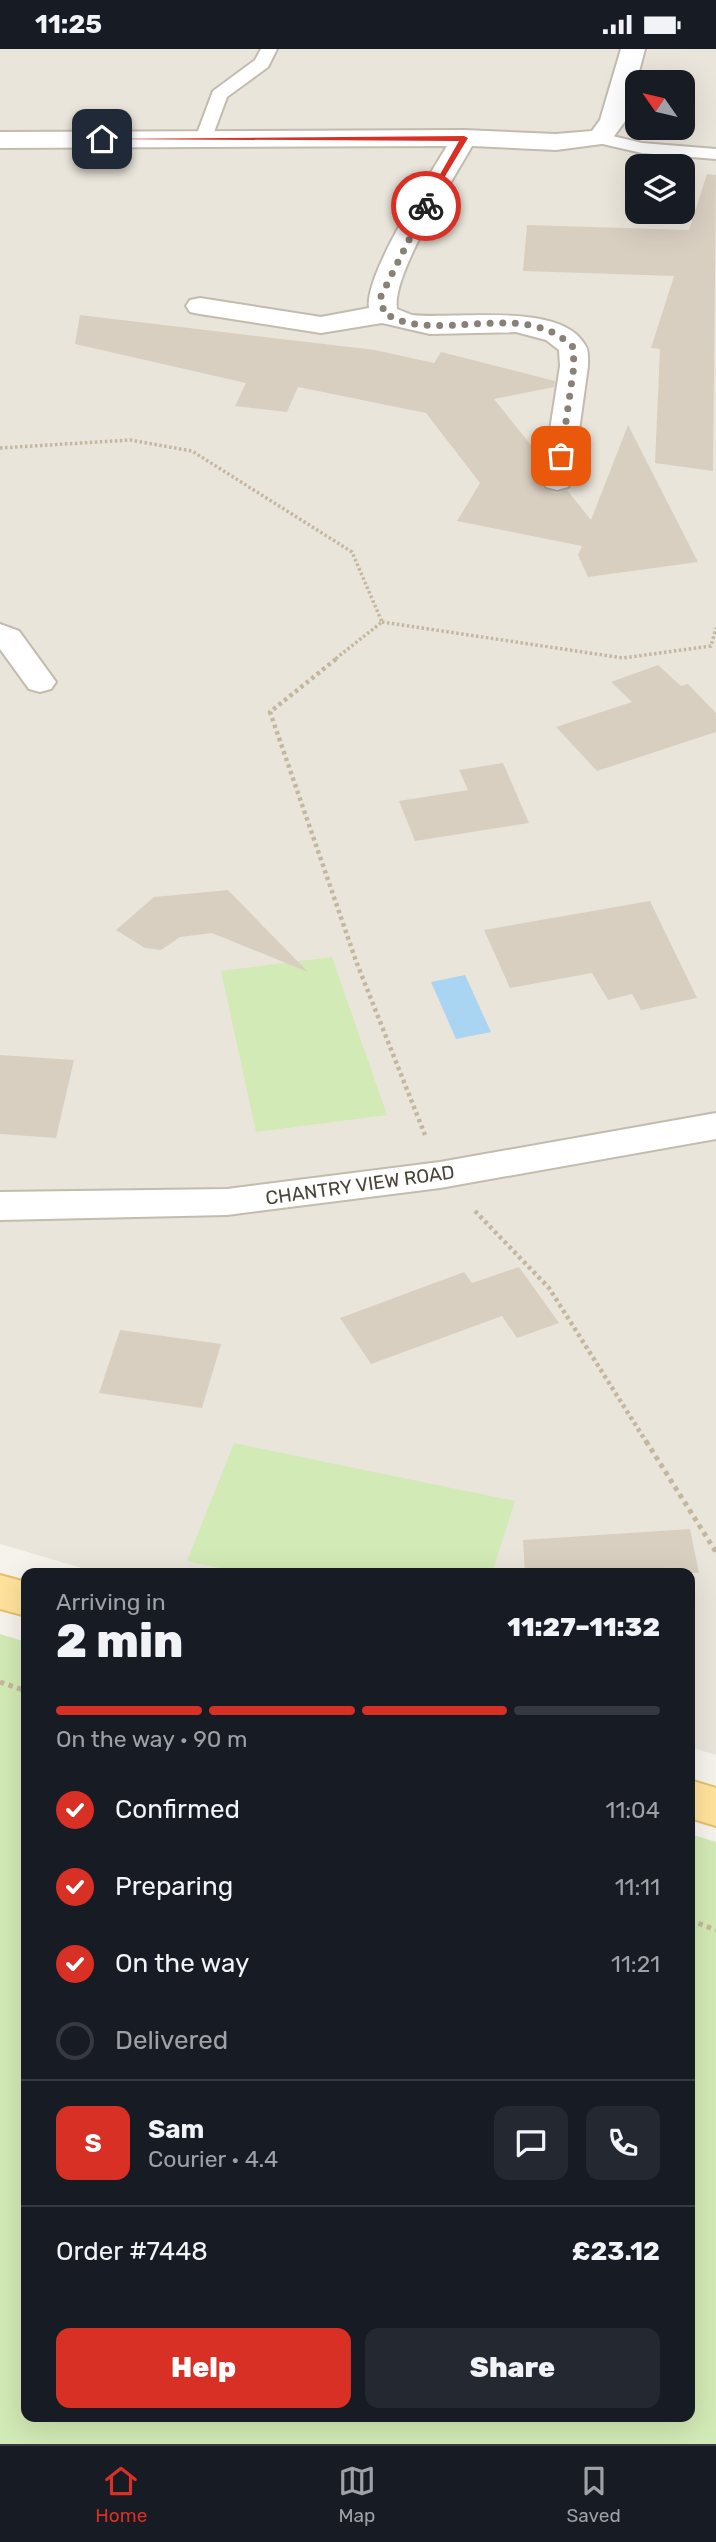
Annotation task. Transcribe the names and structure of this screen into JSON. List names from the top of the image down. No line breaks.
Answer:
{"streets":{"street":["CHANTRY VIEW ROAD"]},"north":"top left","page":{"status":"11:25","heading":["2 min","Arriving in","11:27–11:32"],"panel":["Sam","Courier · 4.4","Order #7448","£23.12"],"bar":"On the way · 90 m","list":[["Confirmed","11:04"],["Preparing","11:11"],["On the way","11:21"],"Delivered"],"round":"S","buttons":["Help","Share"],"tabs":["Home","Map","Saved"]}}
